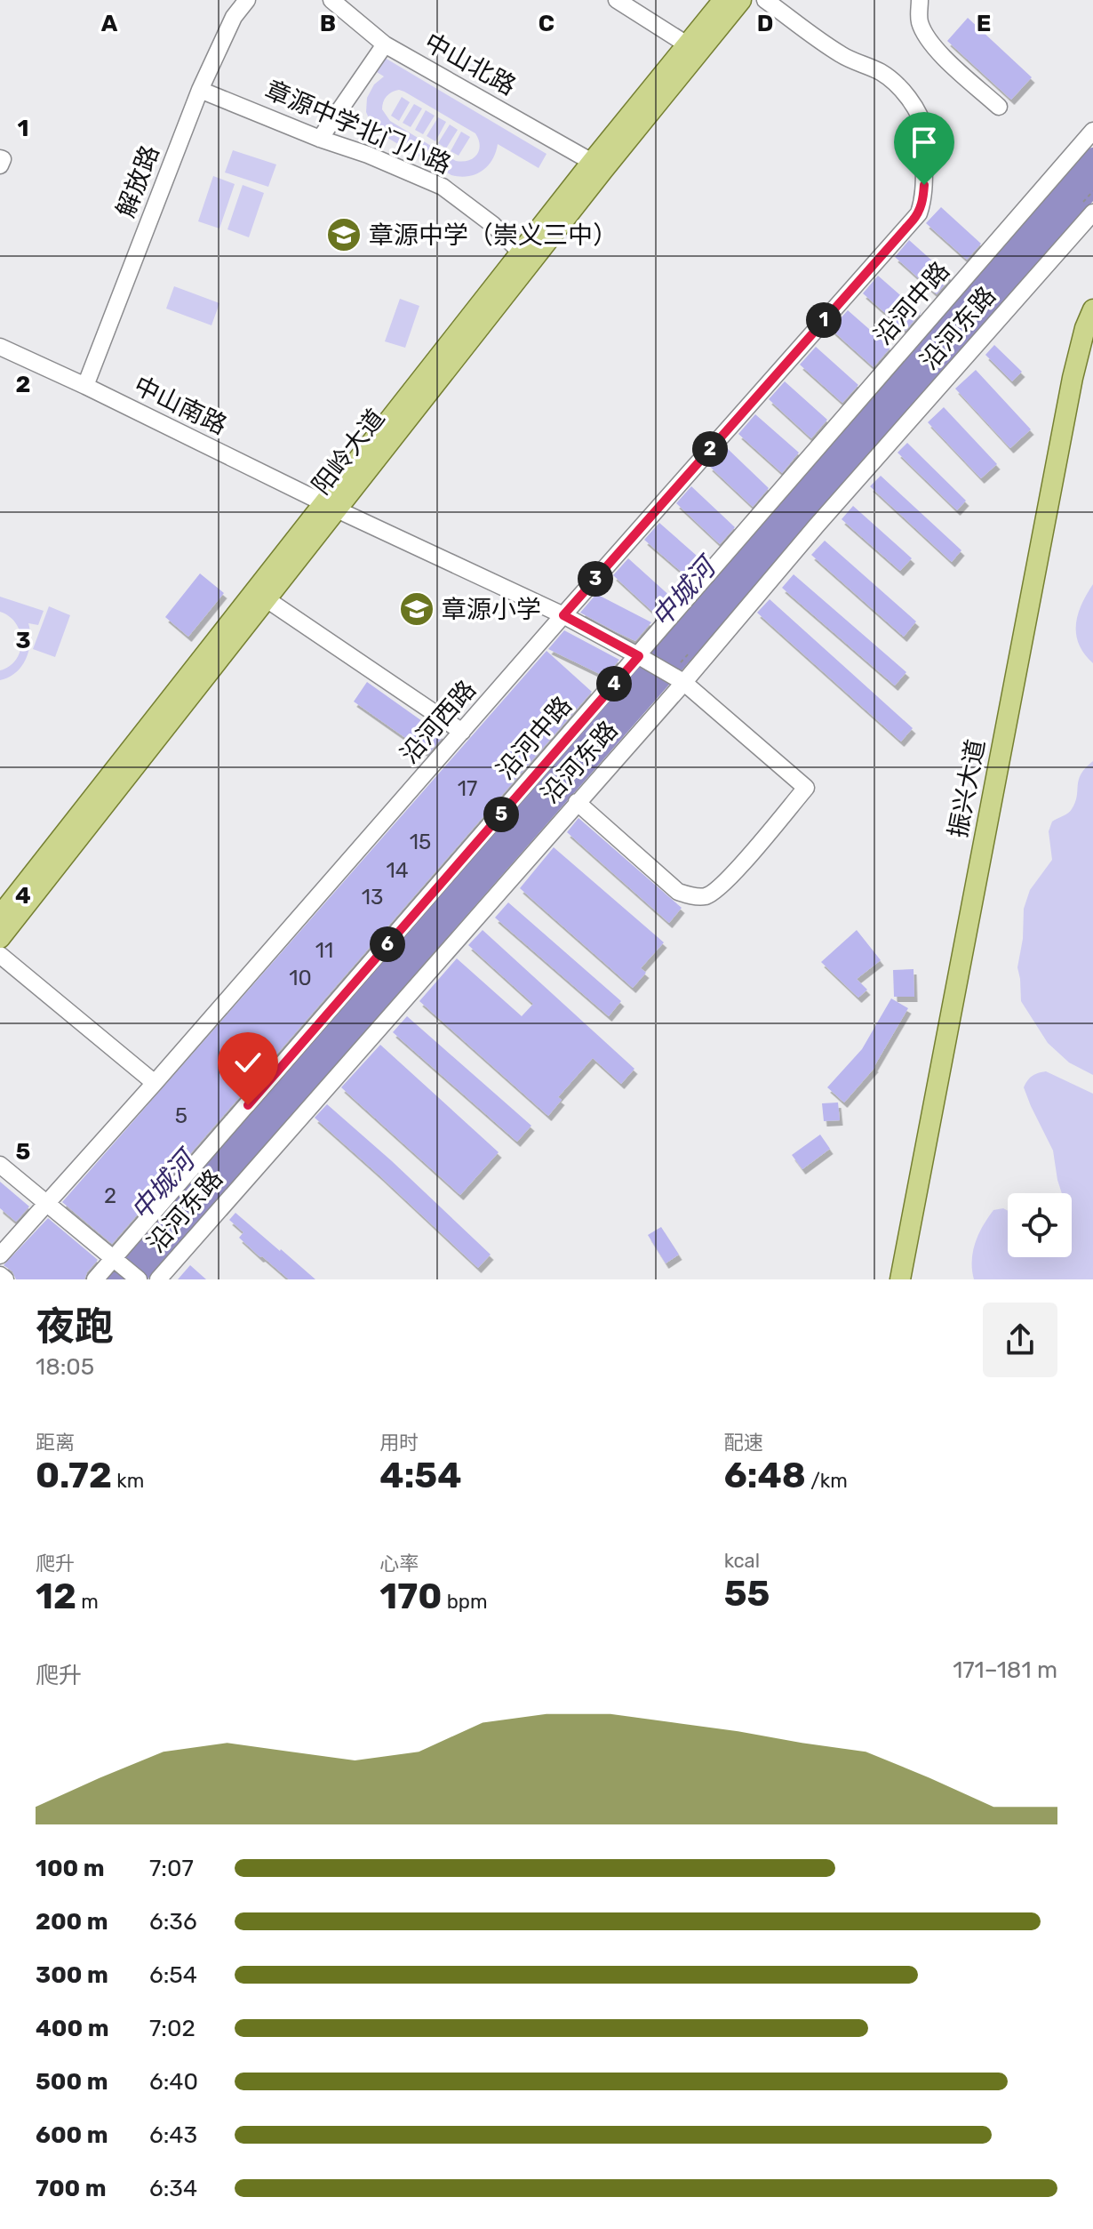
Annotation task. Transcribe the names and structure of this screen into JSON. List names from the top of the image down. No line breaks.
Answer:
{"streets":{"main road":["阳岭大道","振兴大道"],"street":["中山北路","章源中学北门小路","解放路","沿河中路","沿河东路","中山南路","沿河西路"]},"crossings":[["中山北路","阳岭大道"],["章源中学北门小路","解放路"],["章源中学北门小路","阳岭大道"],["解放路","中山南路"],["沿河中路","中山南路"],["沿河东路","中山南路"],["中山南路","阳岭大道"],["中山南路","沿河西路"]],"water":["中城河"],"places":{"school or university":["章源中学（崇义三中）","章源小学"]},"house_numbers":["17","15","14","13","11","10","5","2"],"page":{"pins":["1","2","3","4","5","6"],"heading":["夜跑","18:05"],"stats":[["距离","0.72 km"],["用时","4:54"],["配速","6:48 /km"],["爬升","12 m"],["心率","170 bpm"],["kcal","55"]],"chart":["爬升","171–181 m"],"list":[{"name":"100 m","note":"7:07"},{"name":"200 m","note":"6:36"},{"name":"300 m","note":"6:54"},{"name":"400 m","note":"7:02"},{"name":"500 m","note":"6:40"},{"name":"600 m","note":"6:43"},{"name":"700 m","note":"6:34"}]},"grid":{"columns":["A","B","C","D","E"],"rows":["1","2","3","4","5"]}}
